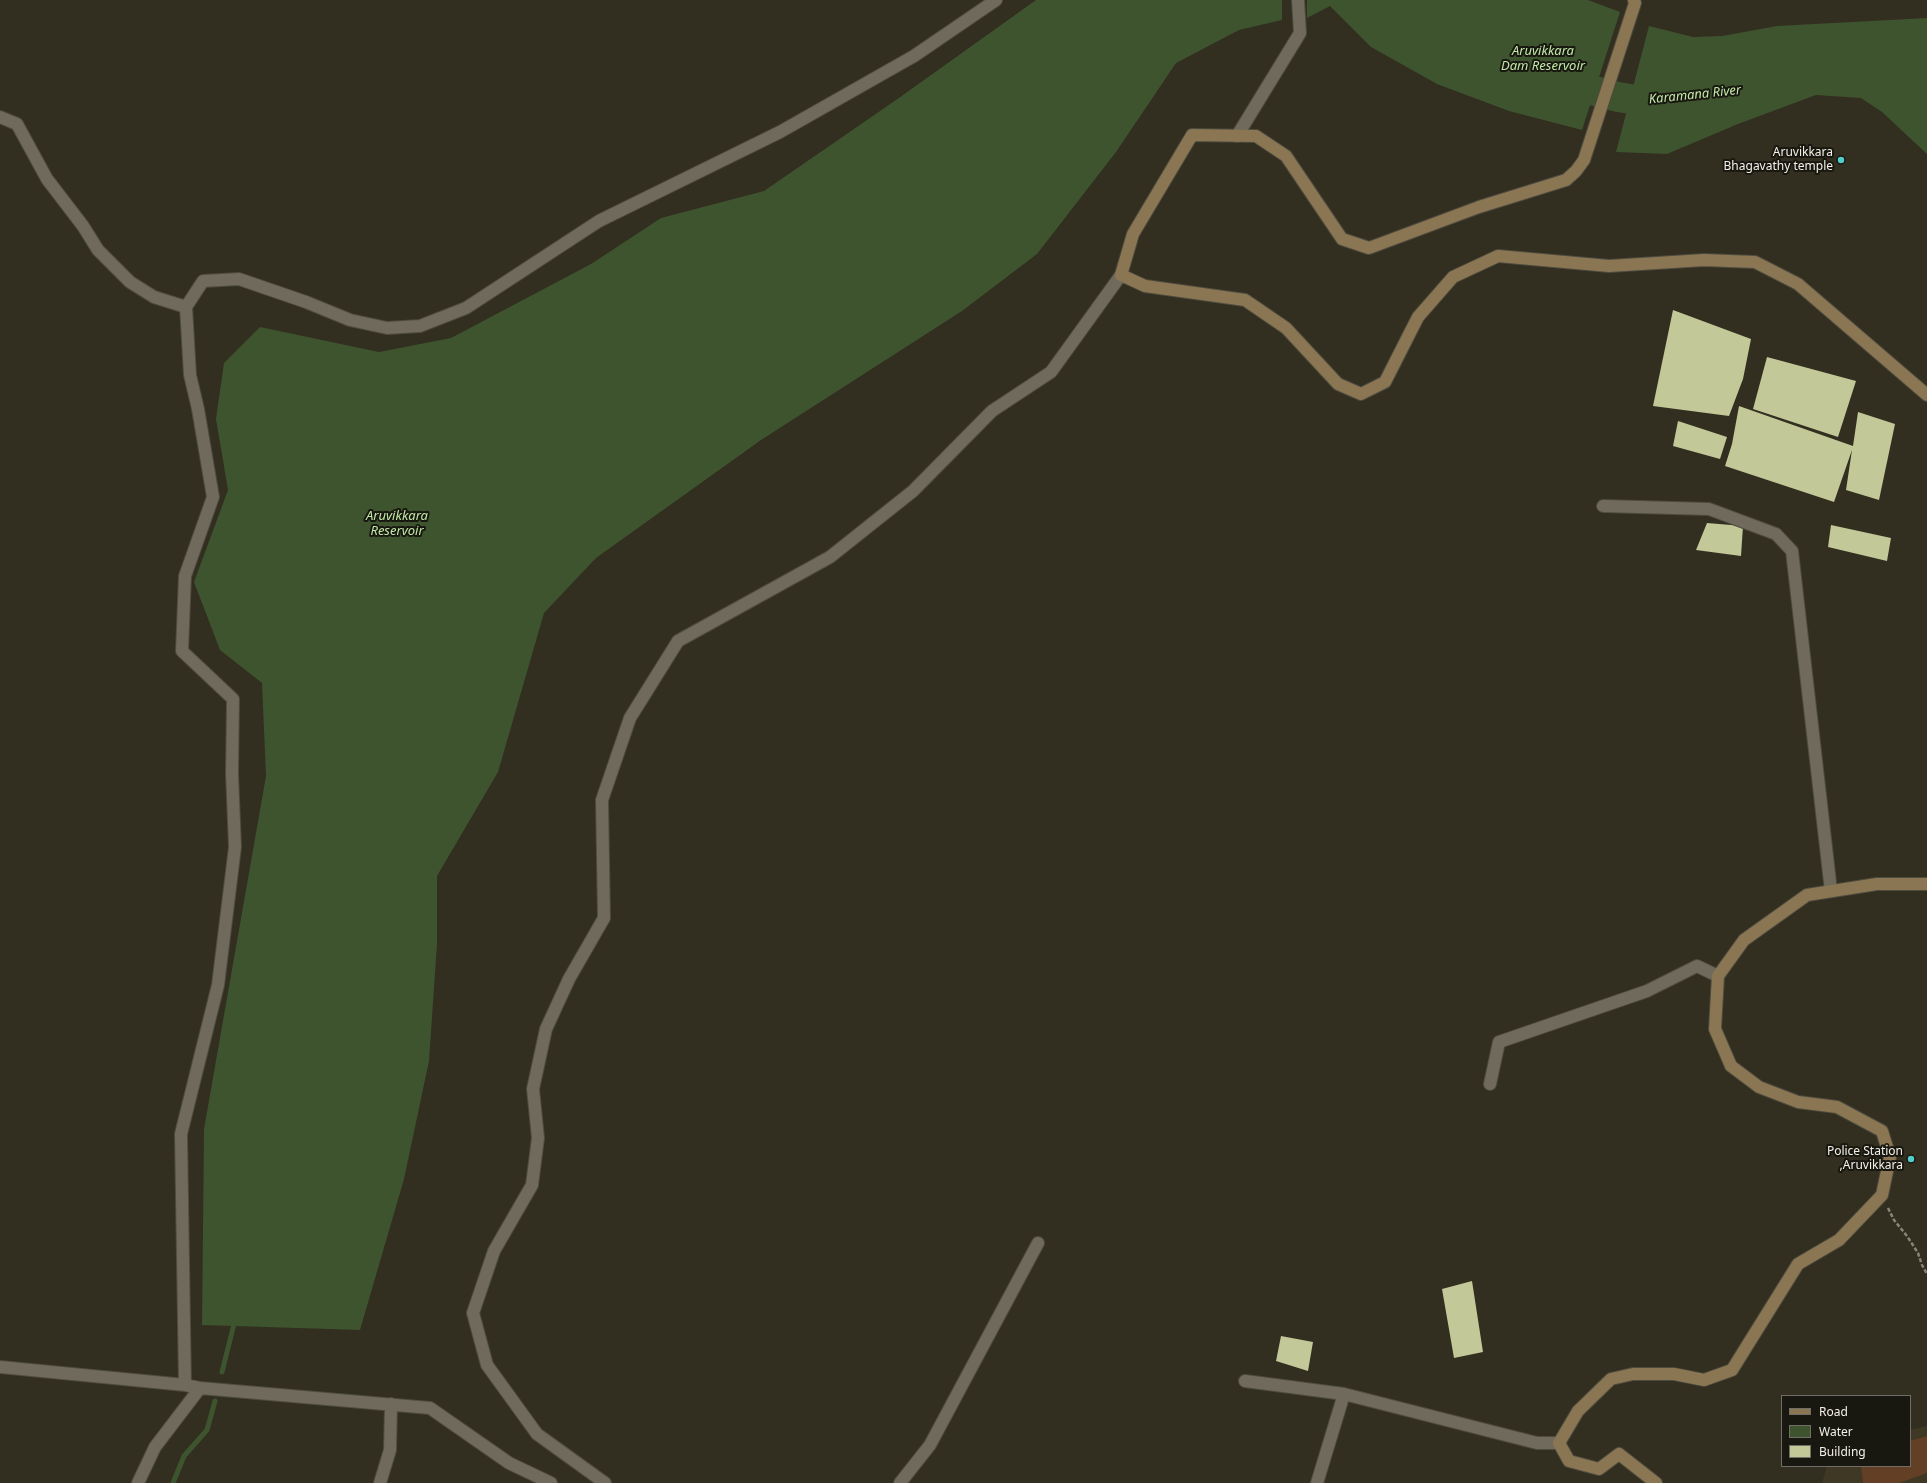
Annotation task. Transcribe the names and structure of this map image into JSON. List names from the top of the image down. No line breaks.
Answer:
{"water":["Aruvikkara Dam Reservoir","Karamana River","Aruvikkara Reservoir"],"places":["Aruvikkara Bhagavathy temple","Police Station ,Aruvikkara"],"legend":["Road","Water","Building"]}
